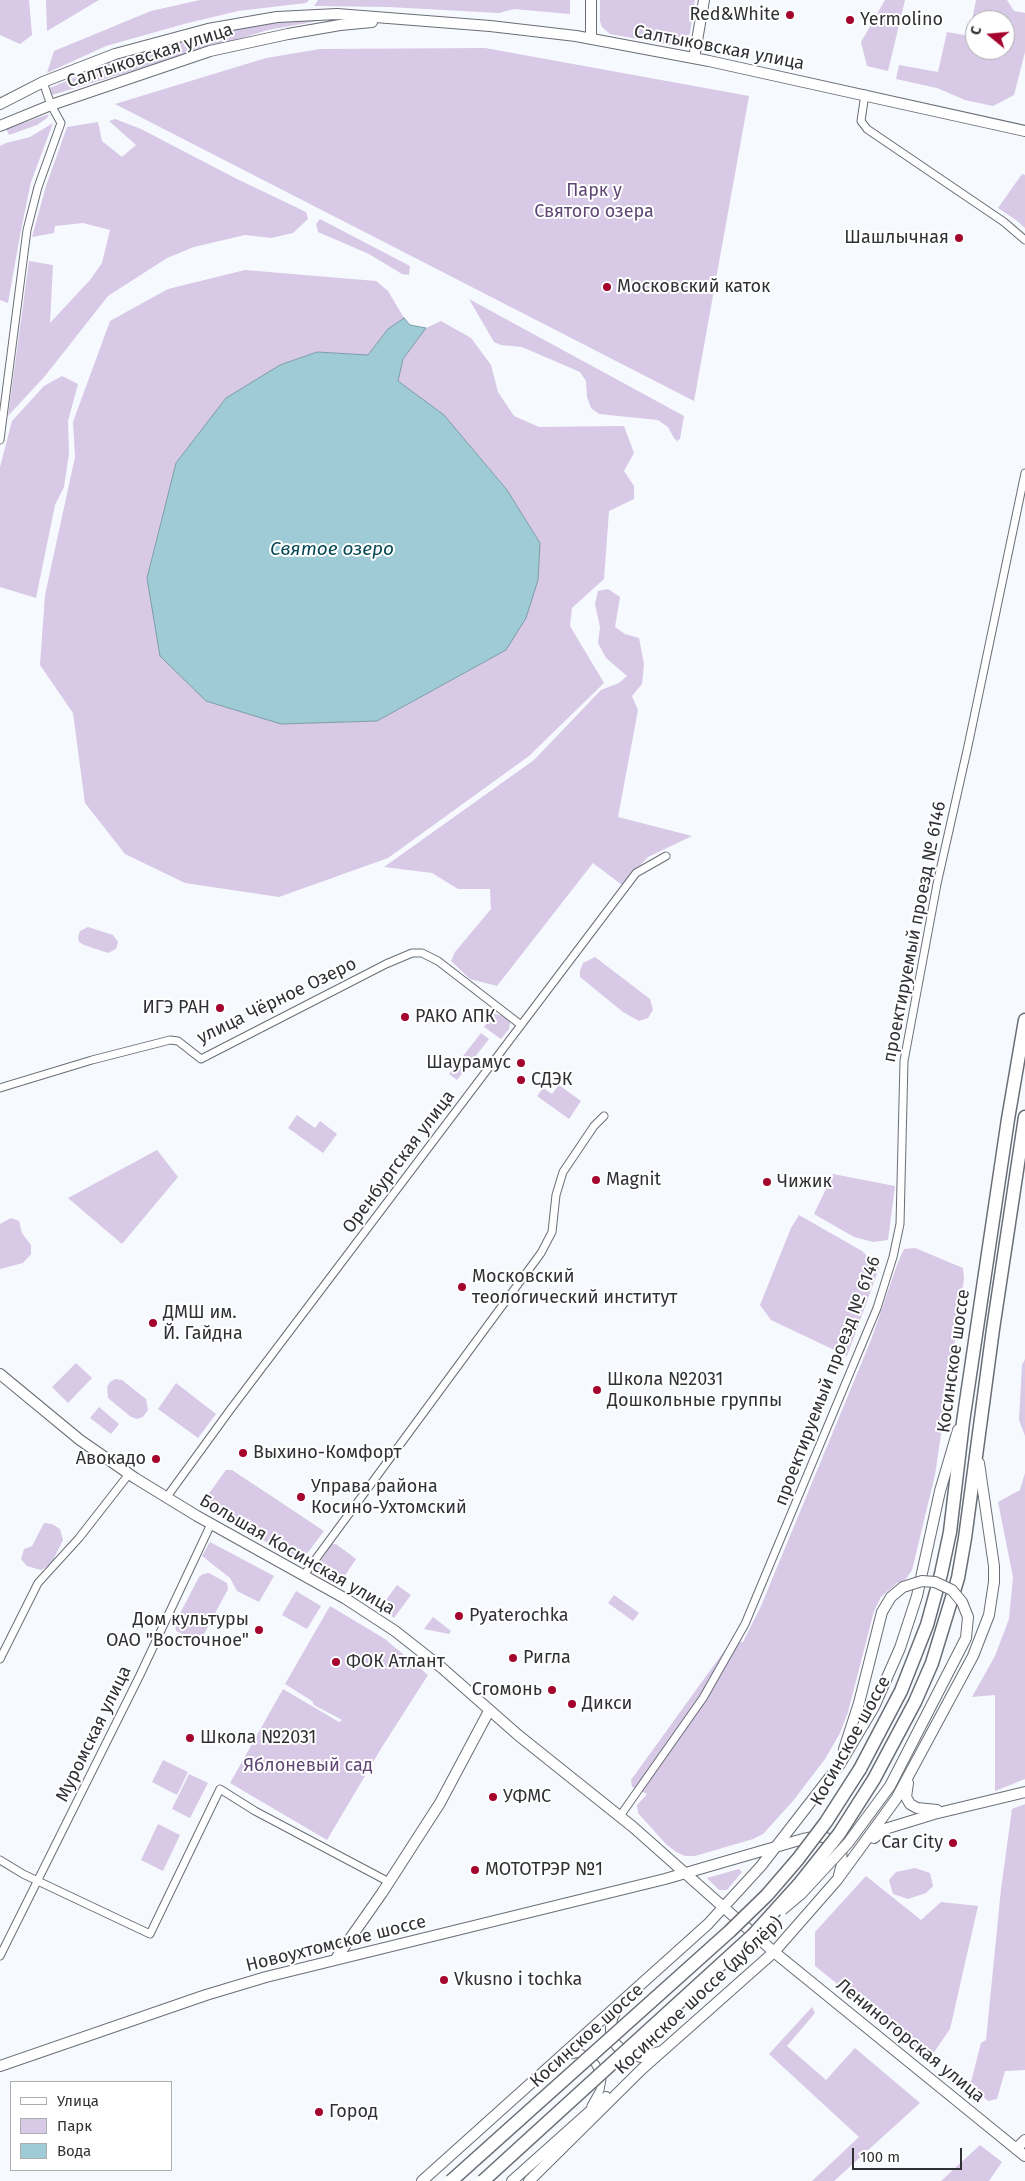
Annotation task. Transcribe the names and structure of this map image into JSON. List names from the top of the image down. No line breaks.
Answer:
{"streets":{"highway":["Косинское шоссе"],"main road":["Салтыковская улица","Большая Косинская улица","Новоухтомское шоссе","Косинское шоссе (дублёр)","Лениногорская улица"],"street":["проектируемый проезд № 6146","улица Чёрное Озеро","Оренбургская улица","Муромская улица"]},"crossings":[["проектируемый проезд № 6146","Большая Косинская улица"],["улица Чёрное Озеро","Оренбургская улица"],["Оренбургская улица","Большая Косинская улица"],["Косинское шоссе","Косинское шоссе (дублёр)"],["Большая Косинская улица","Муромская улица"],["Большая Косинская улица","Новоухтомское шоссе"],["Большая Косинская улица","Лениногорская улица"],["Новоухтомское шоссе","Косинское шоссе (дублёр)"],["Косинское шоссе (дублёр)","Лениногорская улица"]],"water":["Святое озеро"],"parks":["Парк у Святого озера","Яблоневый сад"],"places":["Red&White","Yermolino","Шашлычная","Московский каток","ИГЭ РАН","РАКО АПК","Шаурамус","СДЭК","Magnit","Чижик","Московский теологический институт","ДМШ им. Й. Гайдна","Школа №2031 Дошкольные группы","Выхино-Комфорт","Авокадо","Управа района Косино-Ухтомский","Pyaterochka","Дом культуры ОАО \"Восточное\"","Ригла","ФОК Атлант","Сгомонь","Дикси","Школа №2031","УФМС","Car City","МОТОТРЭР №1","Vkusno i tochka","Город"],"legend":["Улица","Парк","Вода"],"scale_bar":"100 m","north":"left"}
